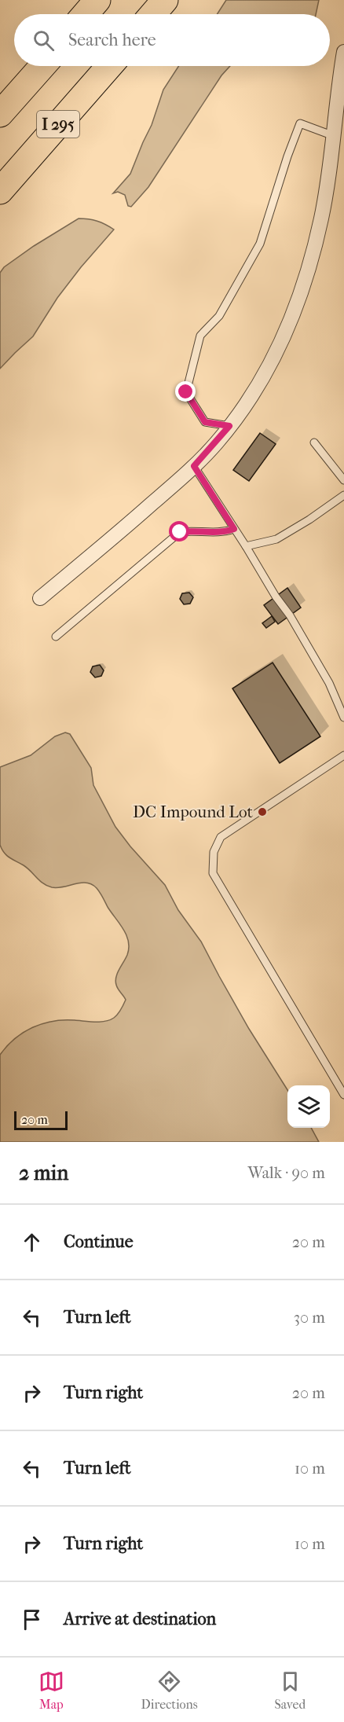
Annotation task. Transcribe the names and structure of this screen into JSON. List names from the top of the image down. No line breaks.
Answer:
{"streets":{"highway":["I 295"]},"places":["DC Impound Lot"],"scale_bar":"20 m","page":{"search":"Search here","scale":"20 m","heading":["2 min","Walk · 90 m"],"list":[["Continue","20 m"],["Turn left","30 m"],["Turn right","20 m"],["Turn left","10 m"],["Turn right","10 m"],"Arrive at destination"],"nav":["Map","Directions","Saved"]}}
